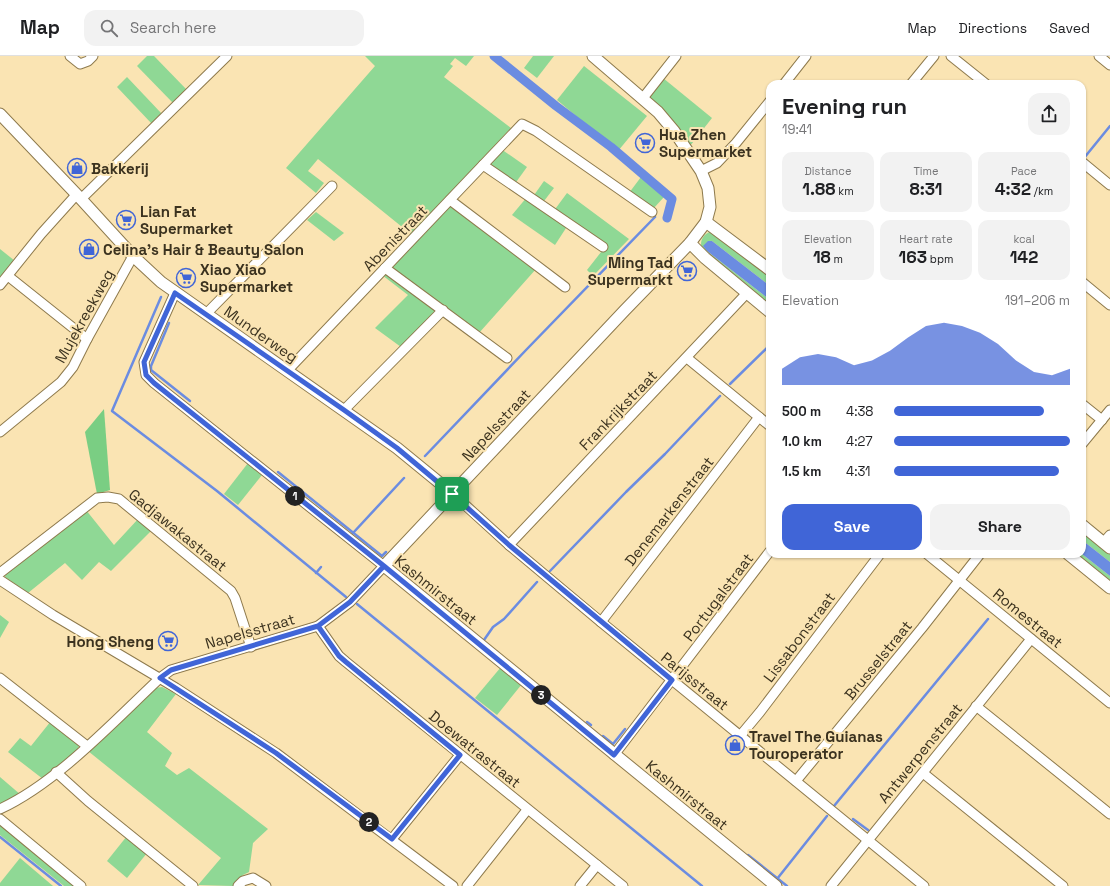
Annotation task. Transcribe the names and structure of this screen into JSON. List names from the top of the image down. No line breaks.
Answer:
{"streets":{"street":["Abenistraat","Mujekreekweg","Munderweg","Frankrijkstraat","Napelsstraat","Denemarkenstraat","Gadjawakastraat","Kashmirstraat","Portugalstraat","Romestraat","Lissabonstraat","Brusselstraat","Parijsstraat","Doewatrastraat","Antwerpenstraat"]},"crossings":[["Abenistraat","Munderweg"],["Mujekreekweg","Munderweg"],["Munderweg","Napelsstraat"],["Munderweg","Kashmirstraat"],["Munderweg","Parijsstraat"],["Frankrijkstraat","Parijsstraat"],["Napelsstraat","Gadjawakastraat"],["Napelsstraat","Kashmirstraat"],["Napelsstraat","Parijsstraat"],["Napelsstraat","Doewatrastraat"],["Denemarkenstraat","Parijsstraat"],["Kashmirstraat","Portugalstraat"],["Portugalstraat","Parijsstraat"],["Romestraat","Brusselstraat"],["Romestraat","Antwerpenstraat"],["Lissabonstraat","Parijsstraat"],["Brusselstraat","Parijsstraat"],["Parijsstraat","Antwerpenstraat"]],"places":{"supermarket":["Hua Zhen Supermarket","Lian Fat Supermarket","Ming Tad Supermarkt","Xiao Xiao Supermarket","Hong Sheng"],"shop":["Bakkerij","Celina's Hair & Beauty Salon","Travel The Guianas Touroperator"]},"page":{"header":"Map","search":"Search here","nav":["Map","Directions","Saved"],"heading":["Evening run","19:41"],"stats":[["Distance","1.88 km"],["Time","8:31"],["Pace","4:32 /km"],["Elevation","18 m"],["Heart rate","163 bpm"],["kcal","142"]],"chart":["Elevation","191–206 m"],"list":[{"name":"500 m","note":"4:38"},{"name":"1.0 km","note":"4:27"},{"name":"1.5 km","note":"4:31"}],"pins":["1","3","2"],"buttons":["Save","Share"]}}
